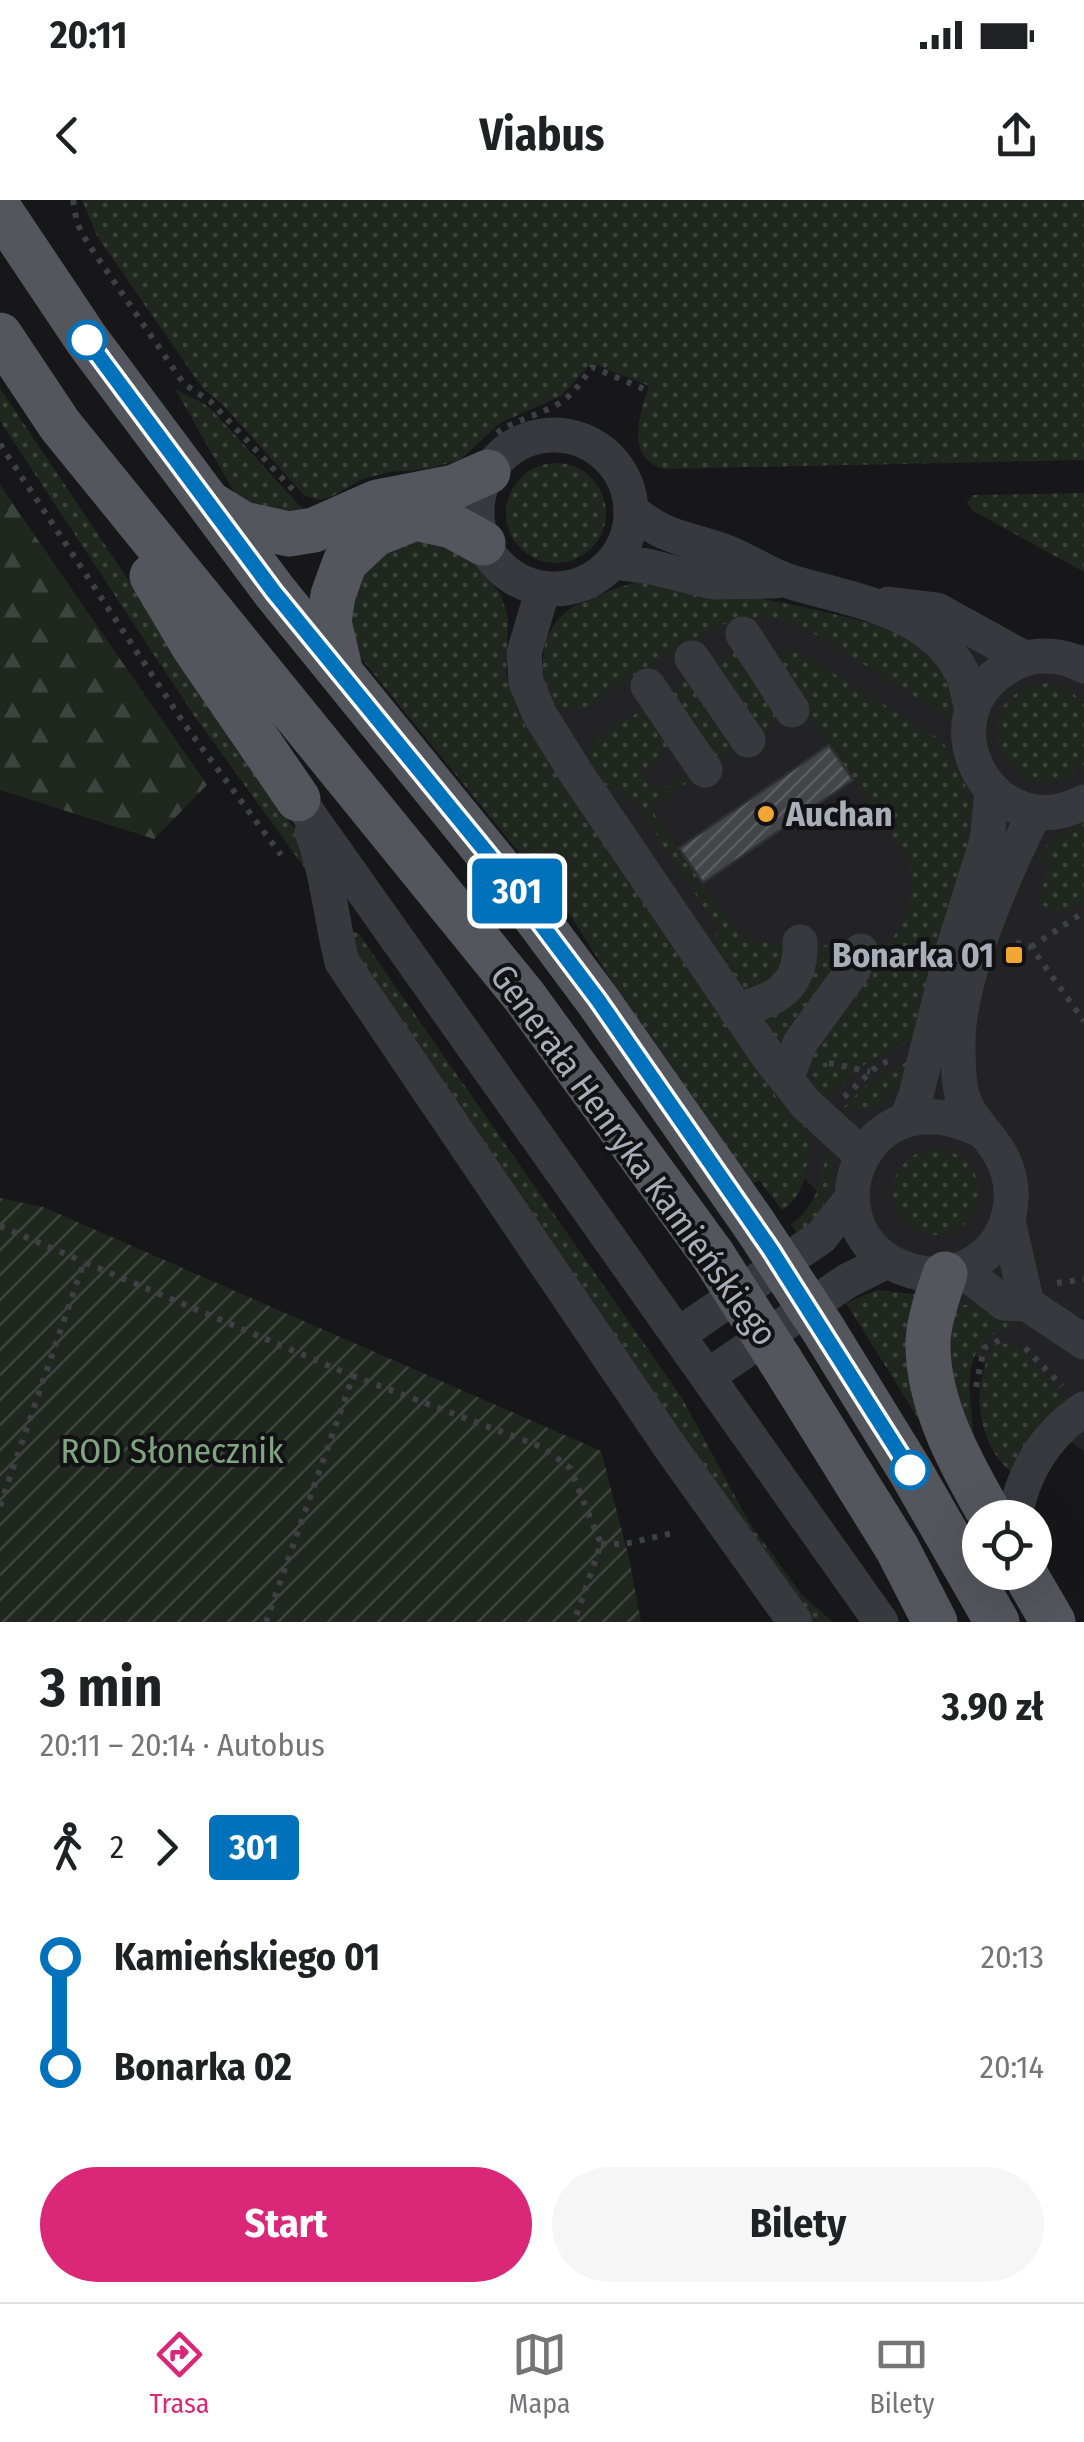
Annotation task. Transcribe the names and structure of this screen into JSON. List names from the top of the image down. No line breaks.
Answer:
{"streets":{"main road":["Generała Henryka Kamieńskiego"]},"parks":["ROD Słonecznik"],"places":{"other":["Auchan"],"transit":["Bonarka 01"]},"lines":["bus line 301"],"page":{"status":"20:11","header":"Viabus","on_map":"301","heading":["3 min","20:11 – 20:14 · Autobus","3.90 zł"],"legs":["2","301"],"list":[{"name":"Kamieńskiego 01","value":"20:13"},{"name":"Bonarka 02","value":"20:14"}],"buttons":["Start","Bilety"],"tabs":["Trasa","Mapa","Bilety"]}}
